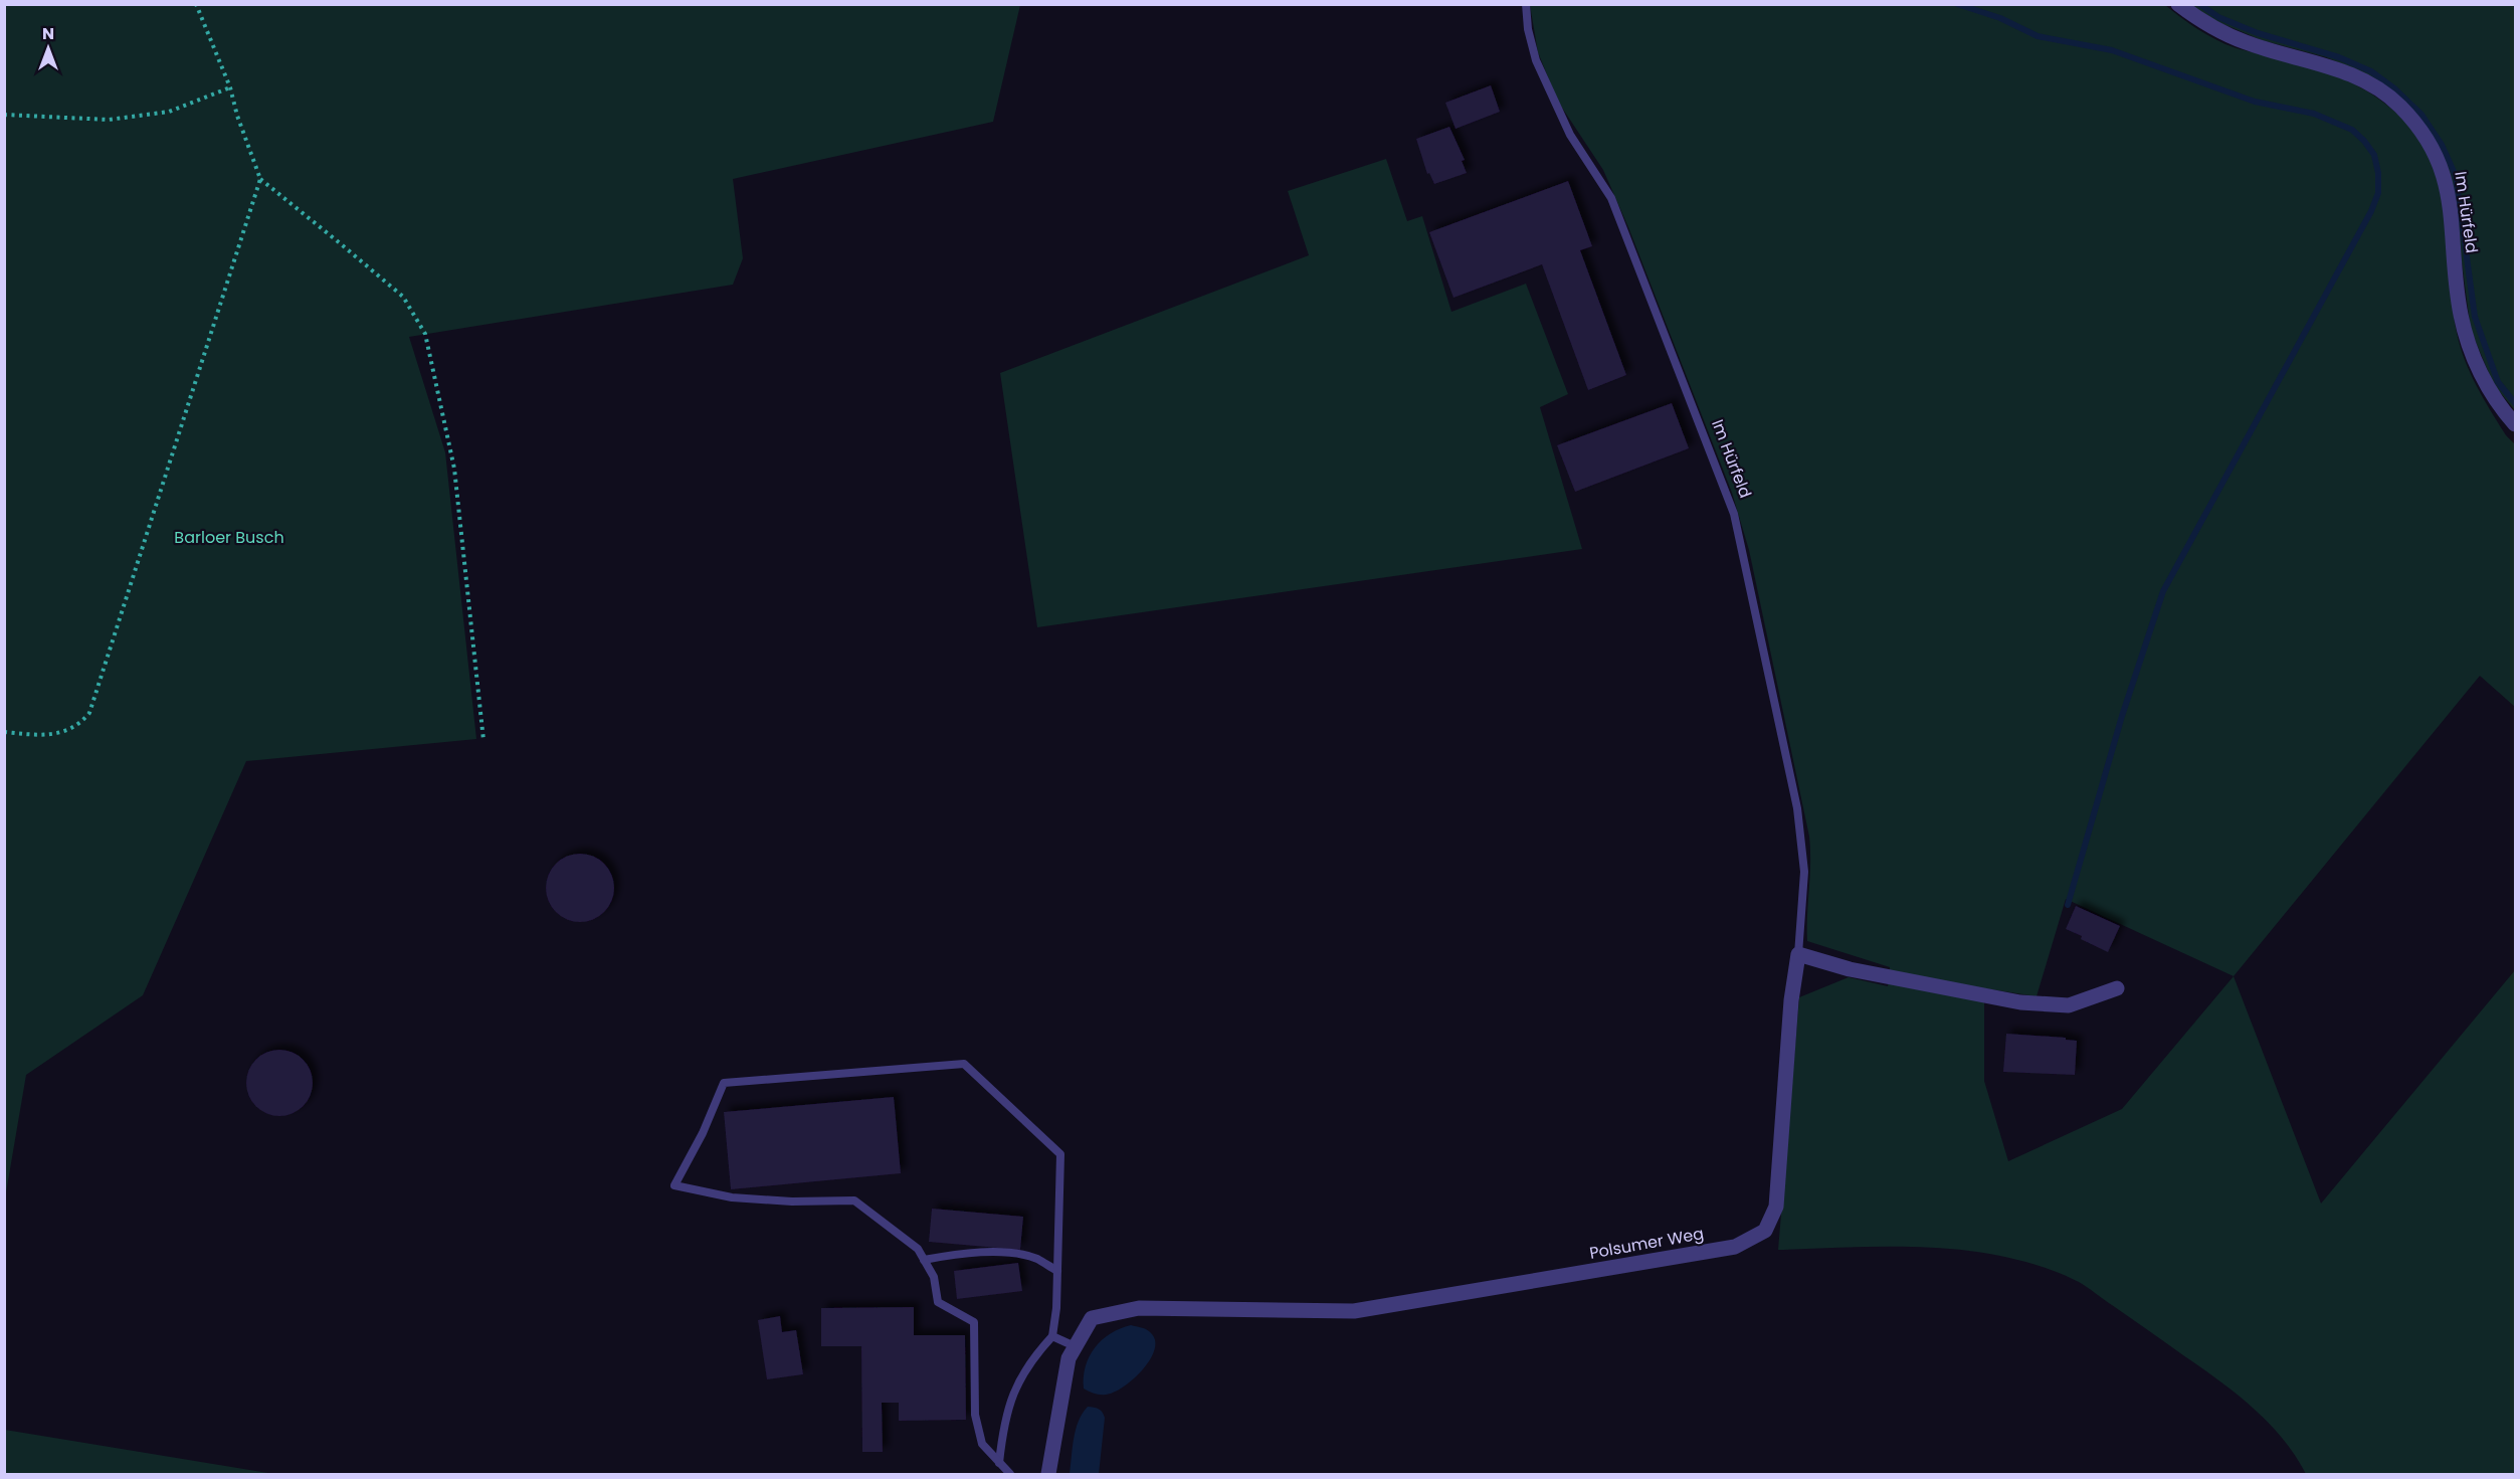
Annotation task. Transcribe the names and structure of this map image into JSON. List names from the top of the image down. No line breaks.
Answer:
{"streets":{"street":["Im Hürfeld","Polsumer Weg"]},"crossings":[["Im Hürfeld","Polsumer Weg"]],"parks":["Barloer Busch"],"north":"top"}
